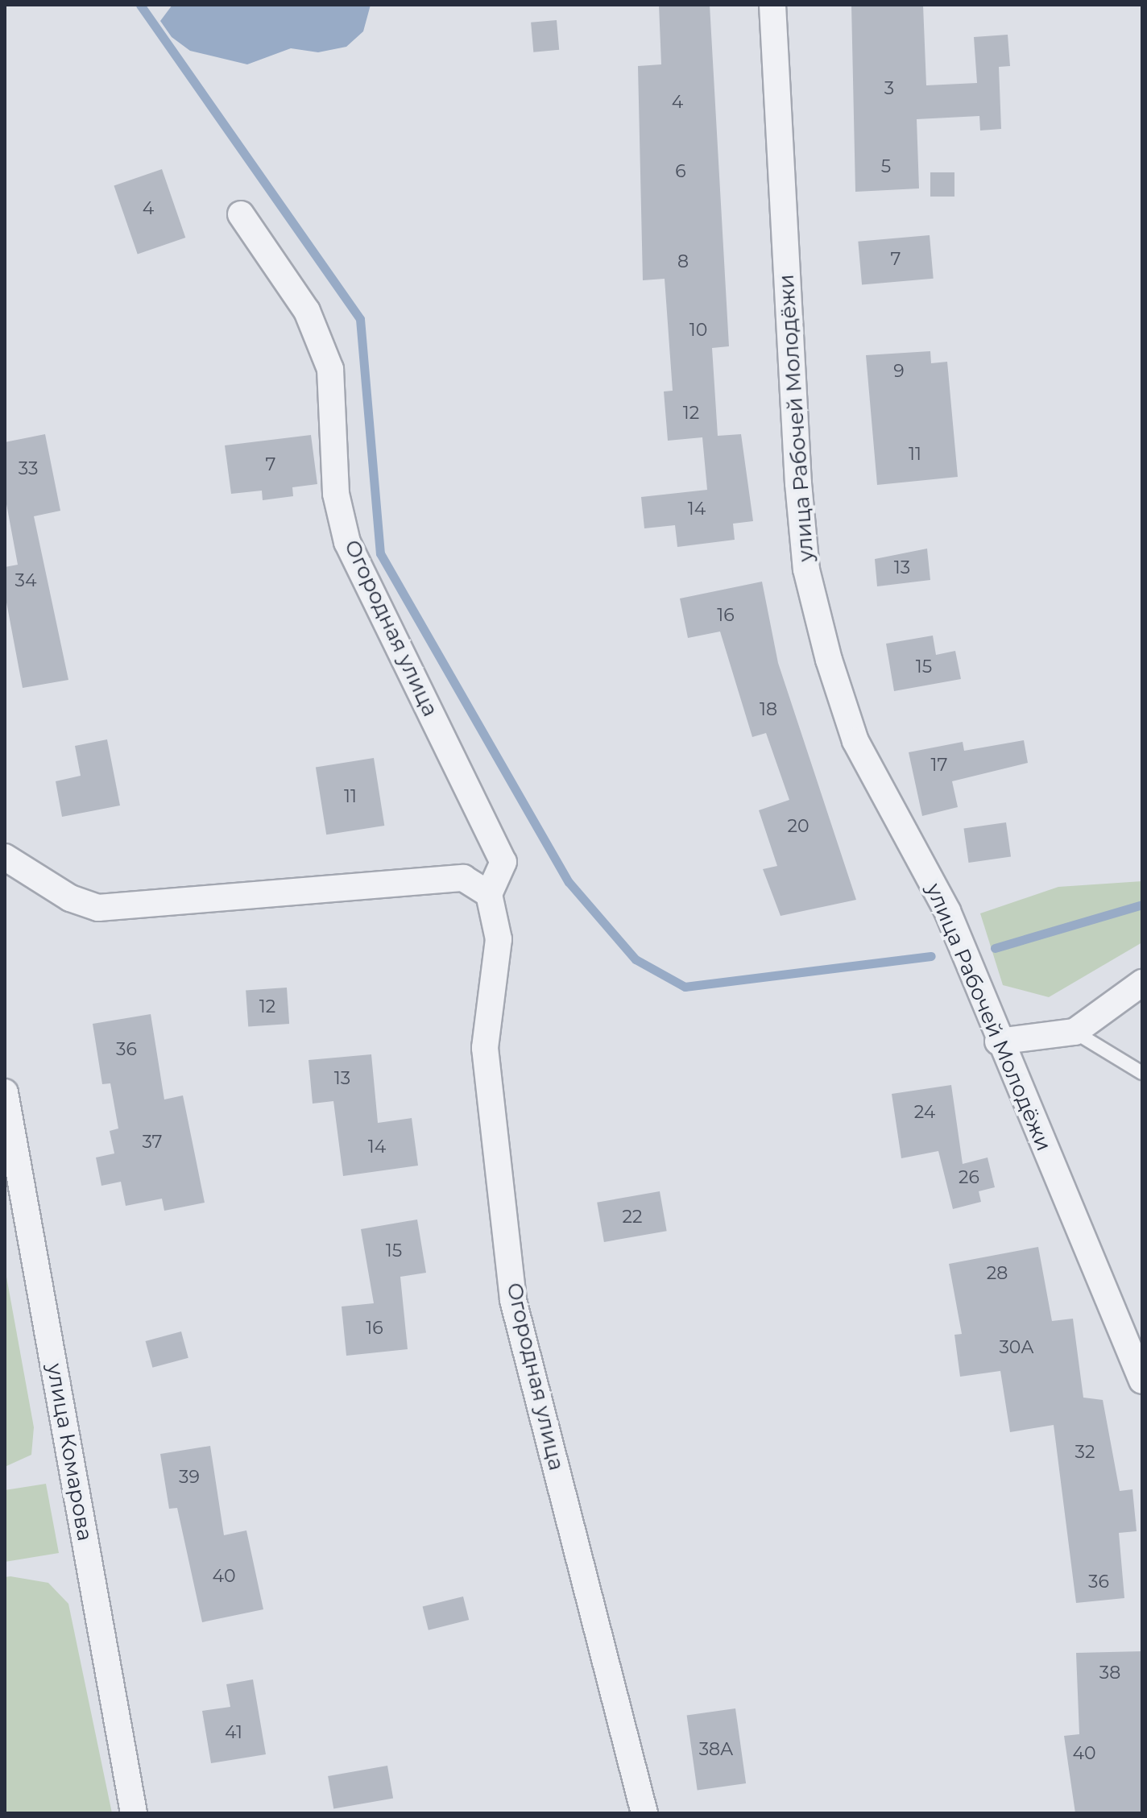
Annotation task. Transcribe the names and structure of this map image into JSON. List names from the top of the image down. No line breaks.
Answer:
{"streets":{"street":["улица Рабочей Молодёжи","Огородная улица","улица Комарова"]},"house_numbers":["3","4","5","6","4","7","8","10","9","12","11","7","33","14","13","34","16","15","18","17","11","20","12","36","13","24","37","14","26","22","15","28","16","30А","32","39","40","36","38","41","38А","40"]}
